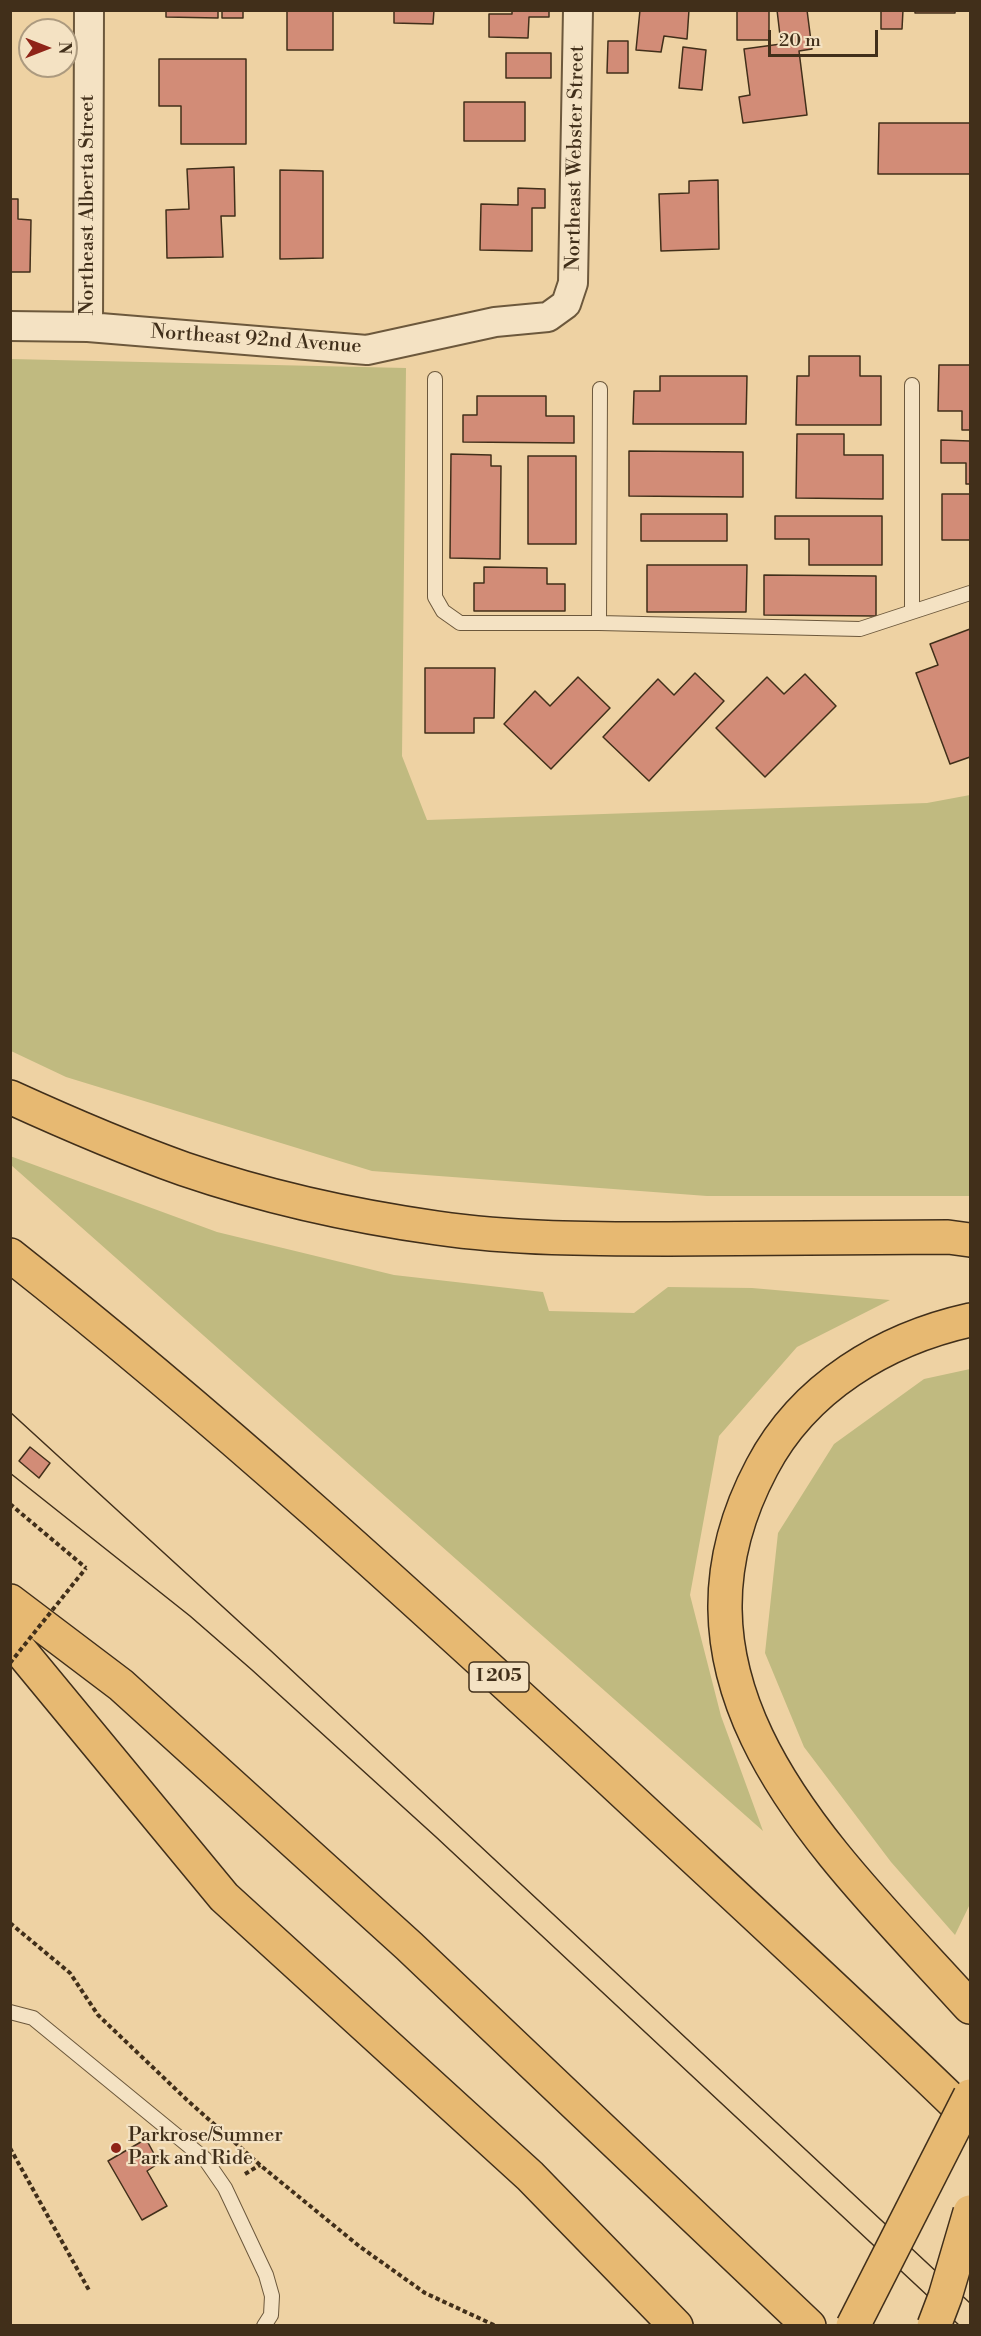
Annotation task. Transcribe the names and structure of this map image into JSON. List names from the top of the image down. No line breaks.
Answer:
{"streets":{"main road":["I 205"],"street":["Northeast Webster Street","Northeast Alberta Street","Northeast 92nd Avenue"]},"crossings":[["Northeast Webster Street","Northeast 92nd Avenue"],["Northeast Alberta Street","Northeast 92nd Avenue"]],"places":["Parkrose/Sumner Park and Ride"],"scale_bar":"20 m","north":"right"}
